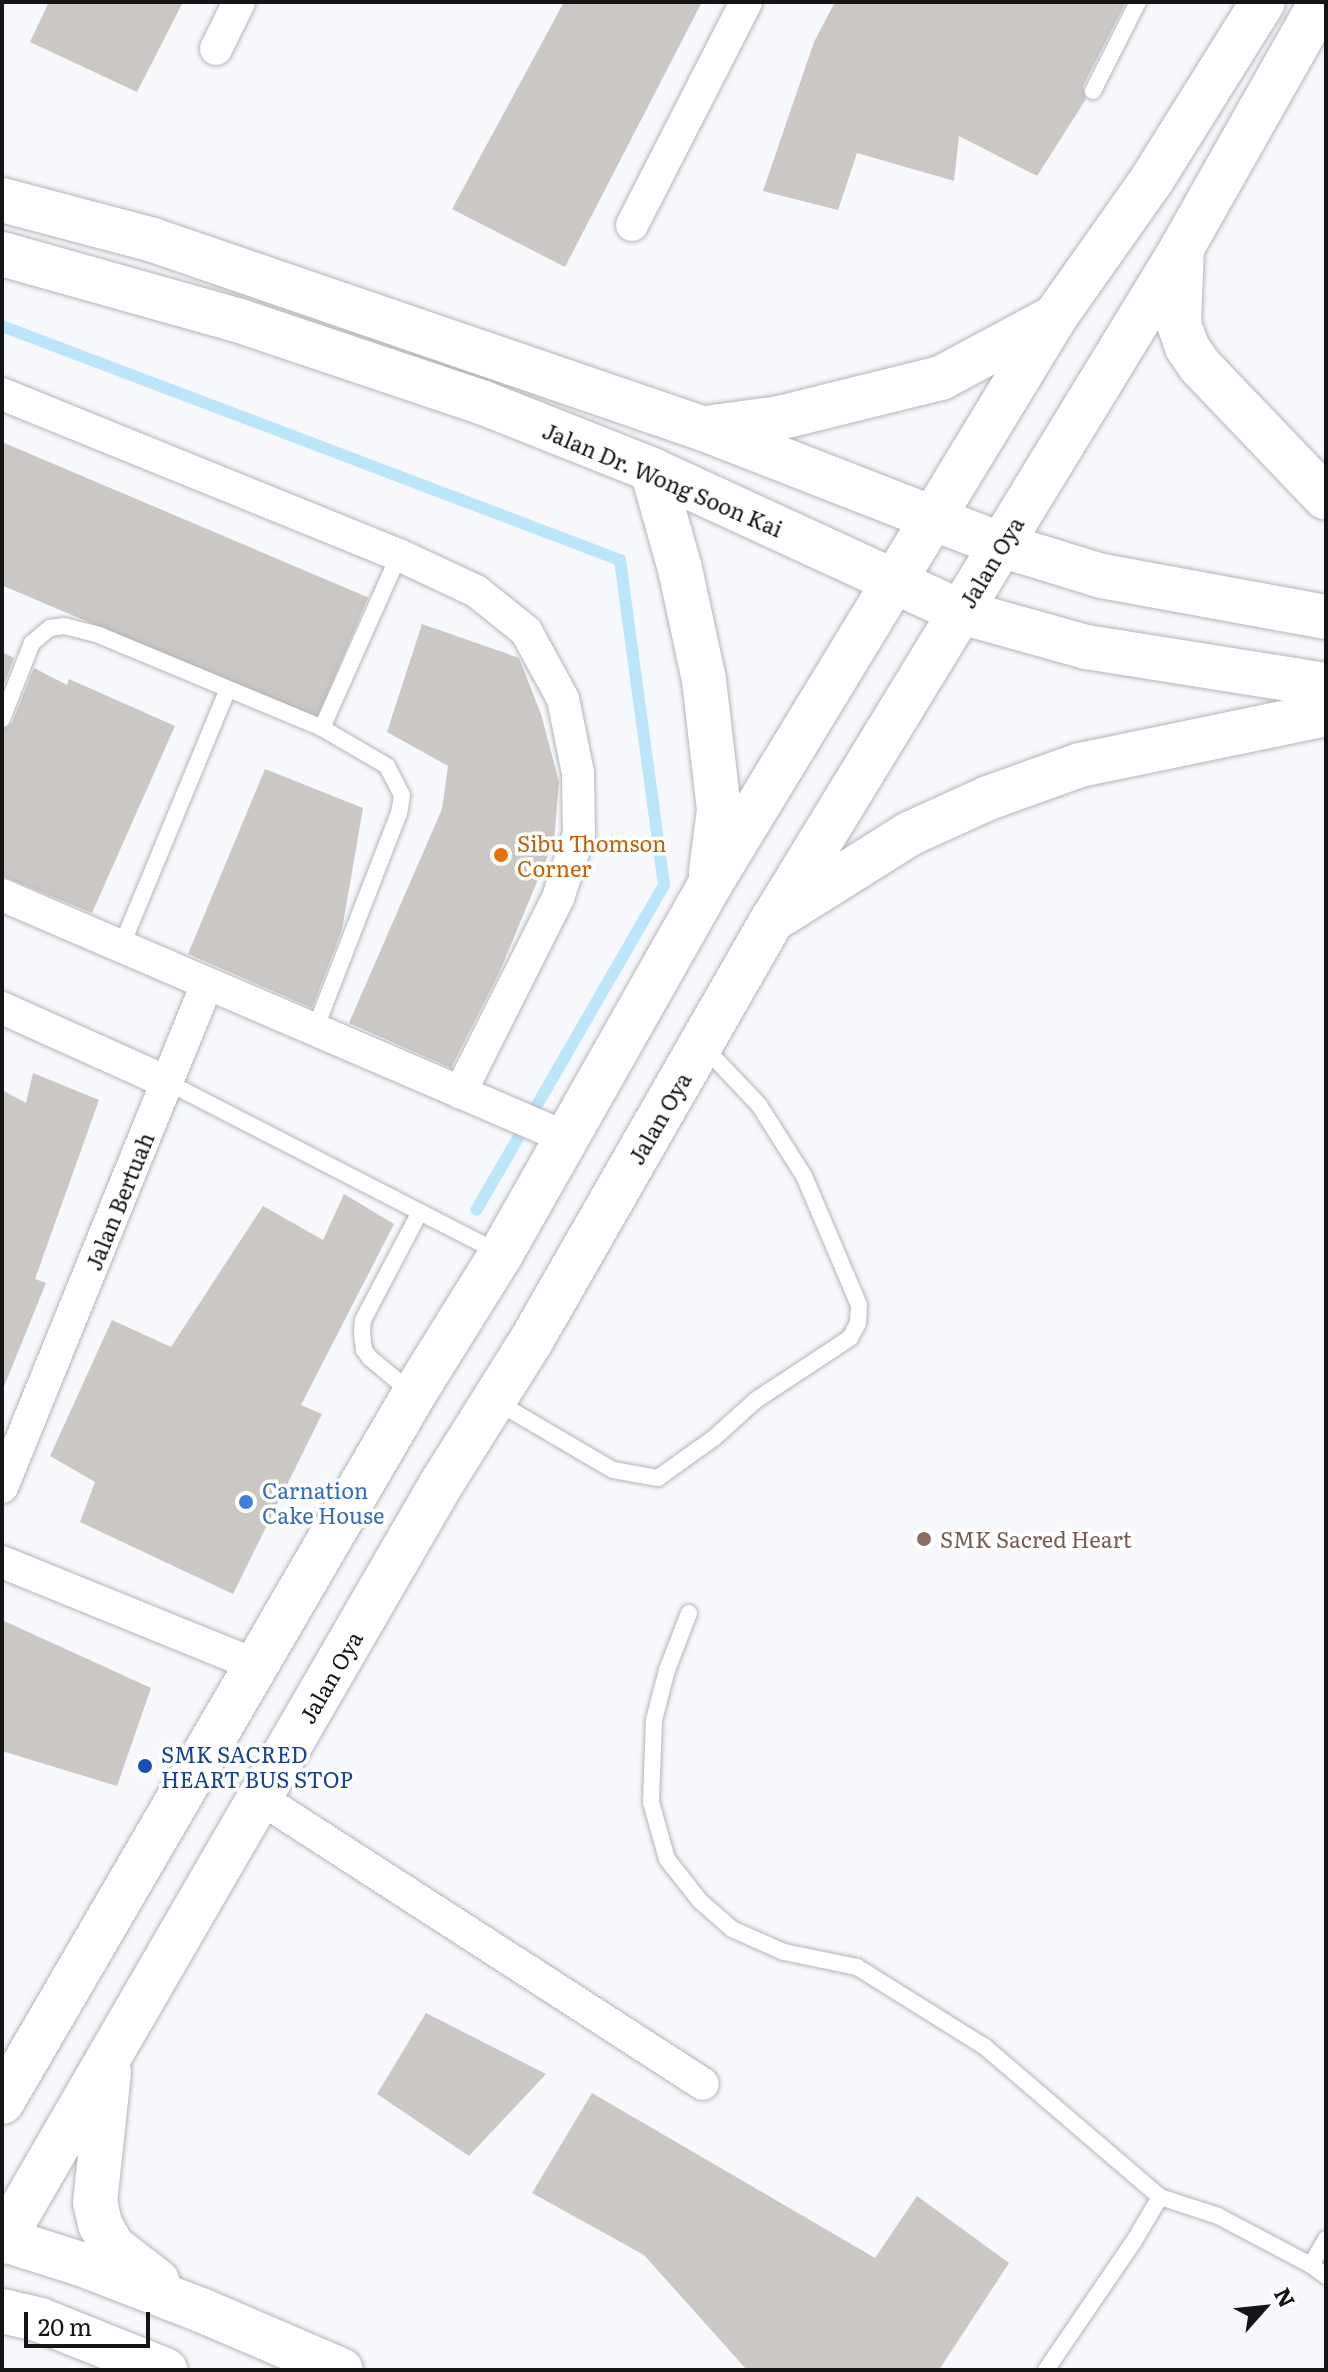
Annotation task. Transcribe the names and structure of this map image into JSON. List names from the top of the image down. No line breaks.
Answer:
{"streets":{"main road":["Jalan Dr. Wong Soon Kai","Jalan Oya"],"street":["Jalan Bertuah"]},"crossings":[["Jalan Dr. Wong Soon Kai","Jalan Oya"]],"places":["Sibu Thomson Corner","Carnation Cake House","SMK Sacred Heart","SMK SACRED HEART BUS STOP"],"scale_bar":"20 m","north":"top right"}
